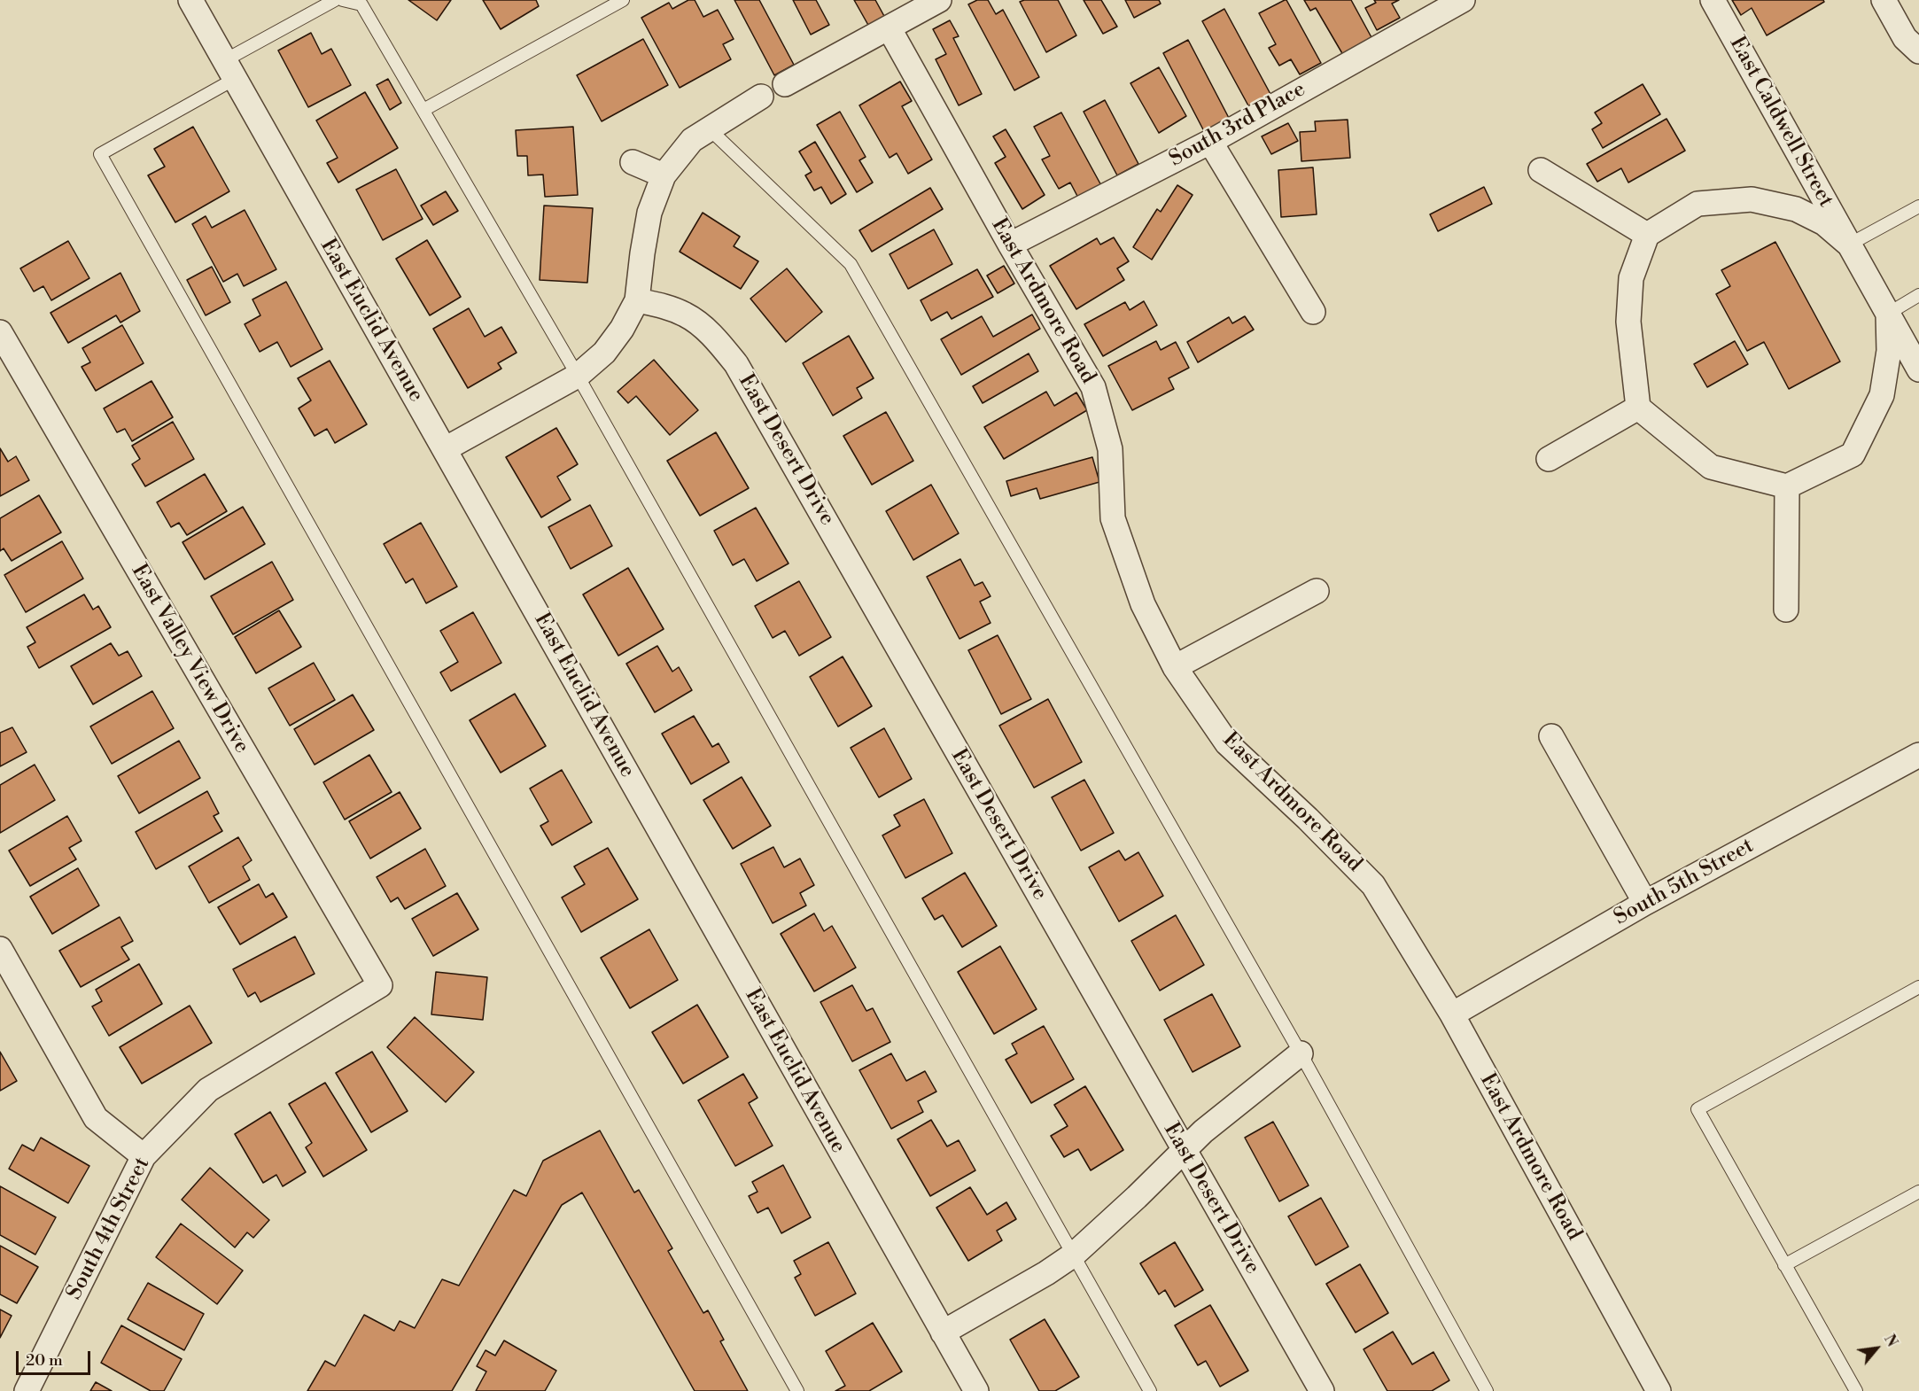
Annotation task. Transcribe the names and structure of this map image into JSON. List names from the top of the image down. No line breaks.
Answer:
{"streets":{"street":["East Caldwell Street","South 3rd Place","East Ardmore Road","East Euclid Avenue","East Desert Drive","East Valley View Drive","South 5th Street","South 4th Street"]},"crossings":[["South 3rd Place","East Ardmore Road"],["East Ardmore Road","South 5th Street"],["East Valley View Drive","South 4th Street"]],"scale_bar":"20 m","north":"top right"}
